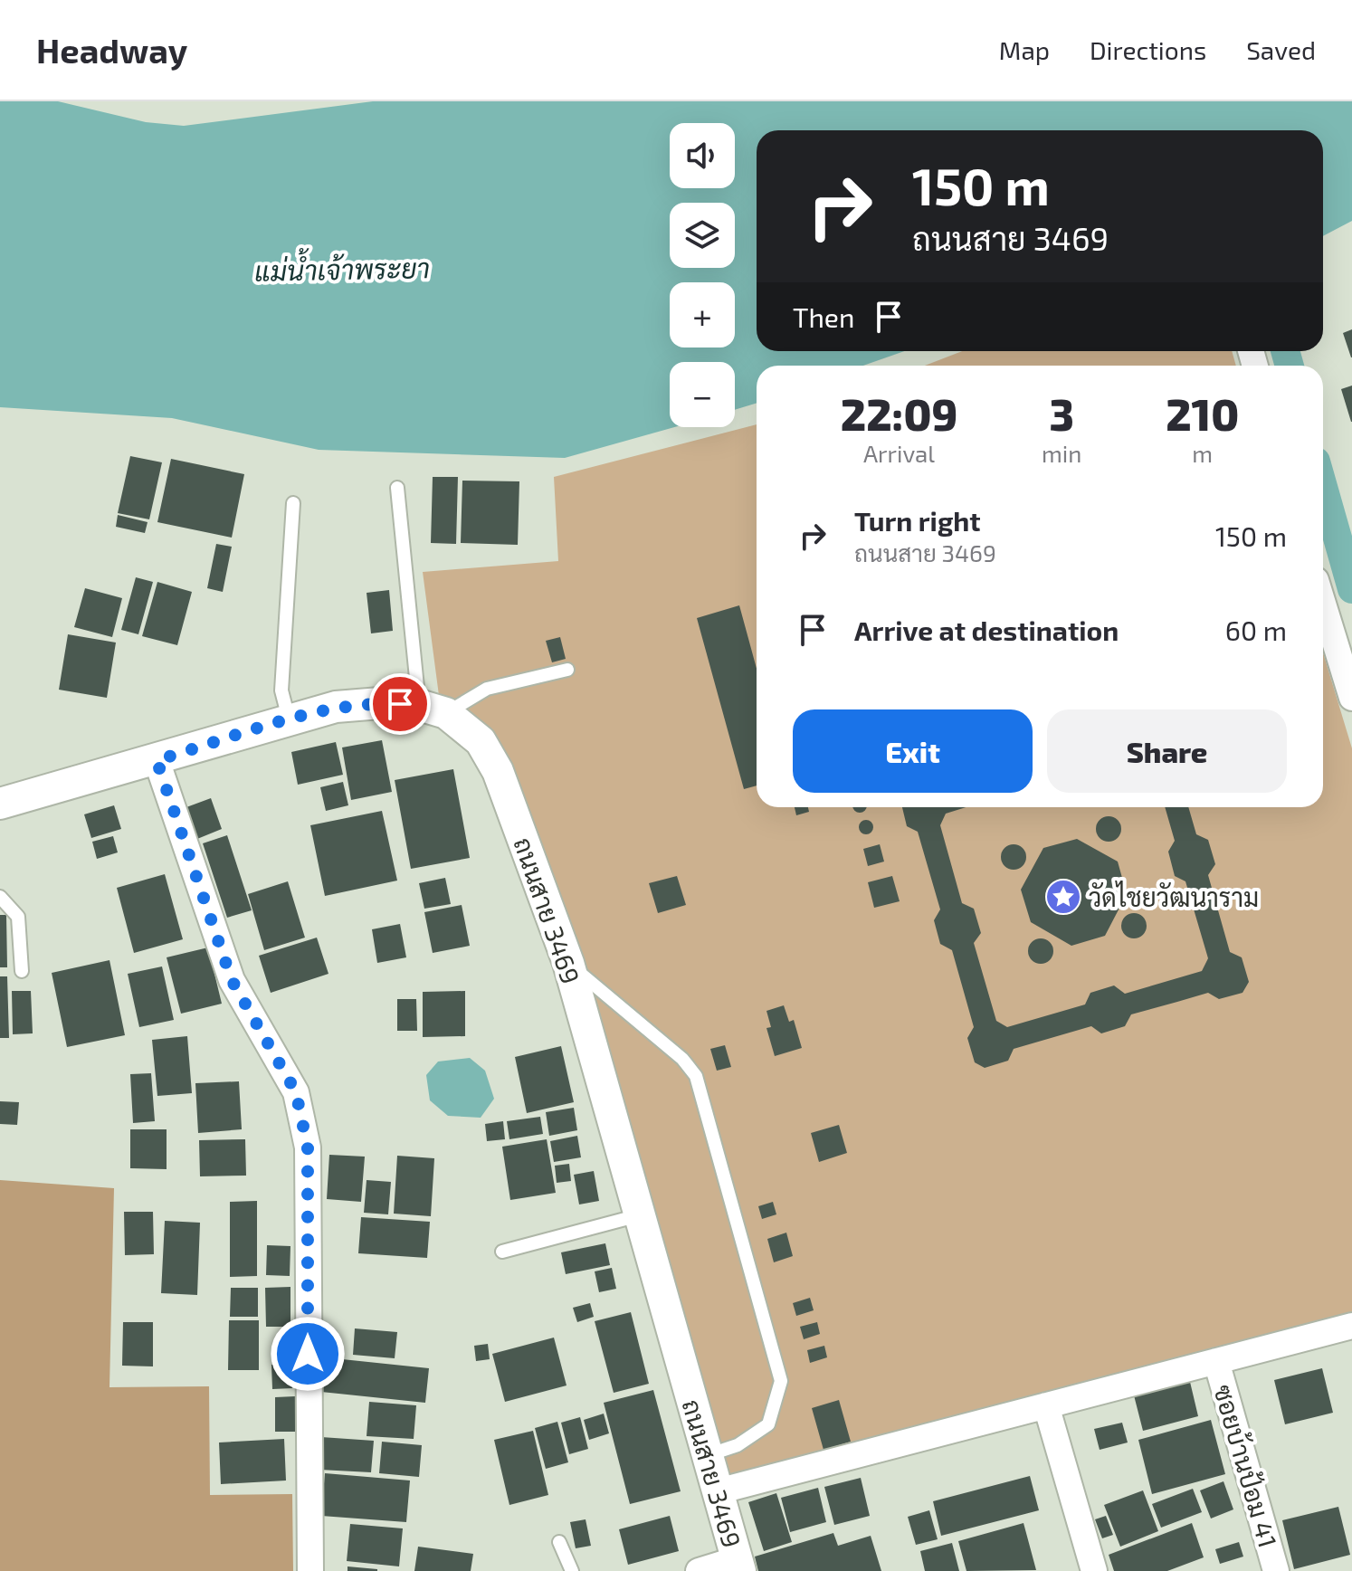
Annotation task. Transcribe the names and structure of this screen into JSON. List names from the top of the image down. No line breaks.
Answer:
{"streets":{"street":["ถนนสาย 3469","ซอยบ้านป้อม 41"]},"water":["แม่น้ำเจ้าพระยา"],"places":{"place":["วัดไชยวัฒนาราม"]},"page":{"header":"Headway","nav":["Map","Directions","Saved"],"map_buttons":["+","−"],"turn":["150 m","ถนนสาย 3469"],"then":"Then","eta":["22:09","Arrival","3","min","210","m"],"list":[{"name":"Turn right","note":"ถนนสาย 3469","value":"150 m"},{"name":"Arrive at destination","value":"60 m"}],"buttons":["Exit","Share"]}}
